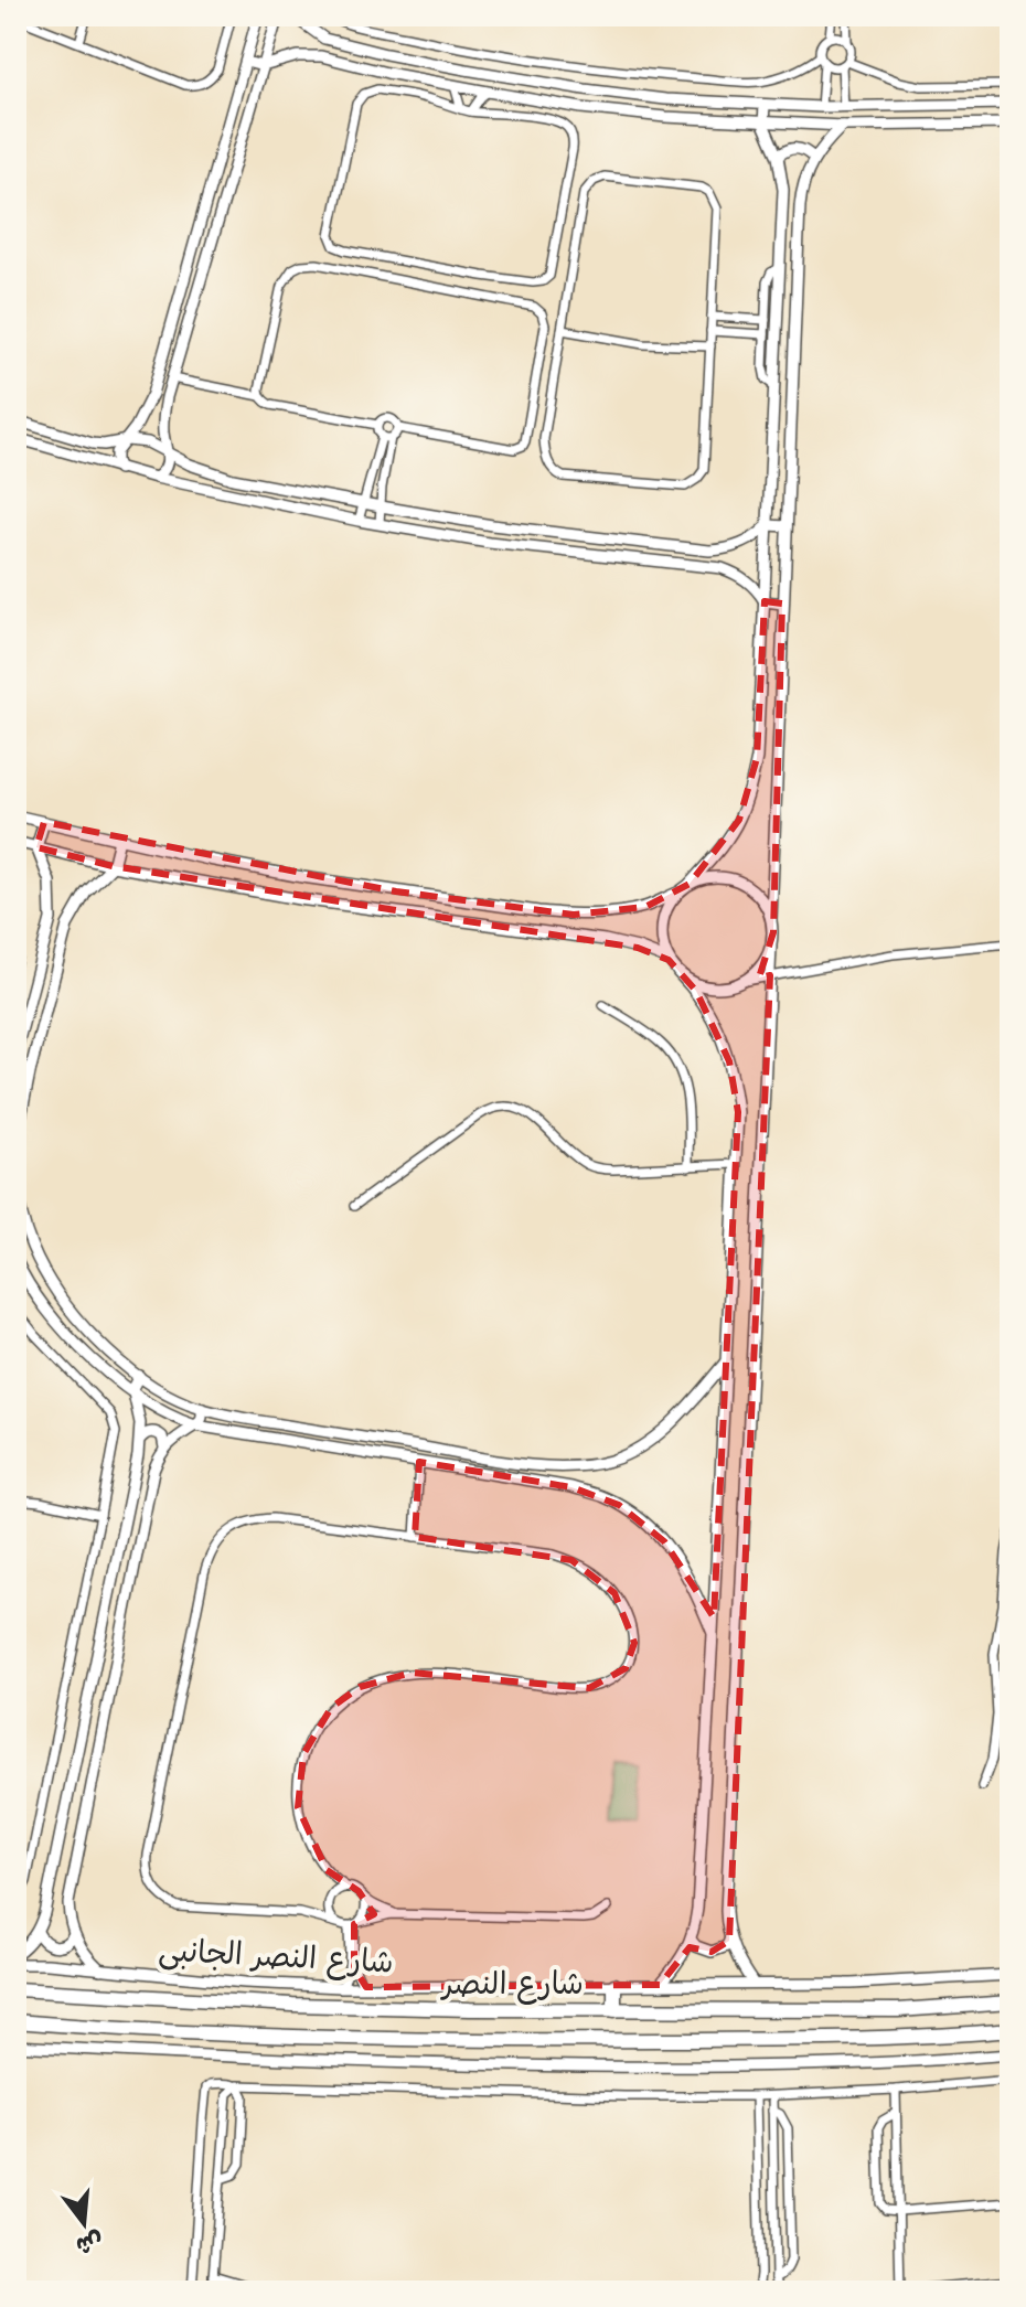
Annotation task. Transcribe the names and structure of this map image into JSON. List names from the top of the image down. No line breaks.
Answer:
{"streets":{"main road":["شارع النصر"],"street":["شارع النصر الجانبى"]},"north":"bottom"}
